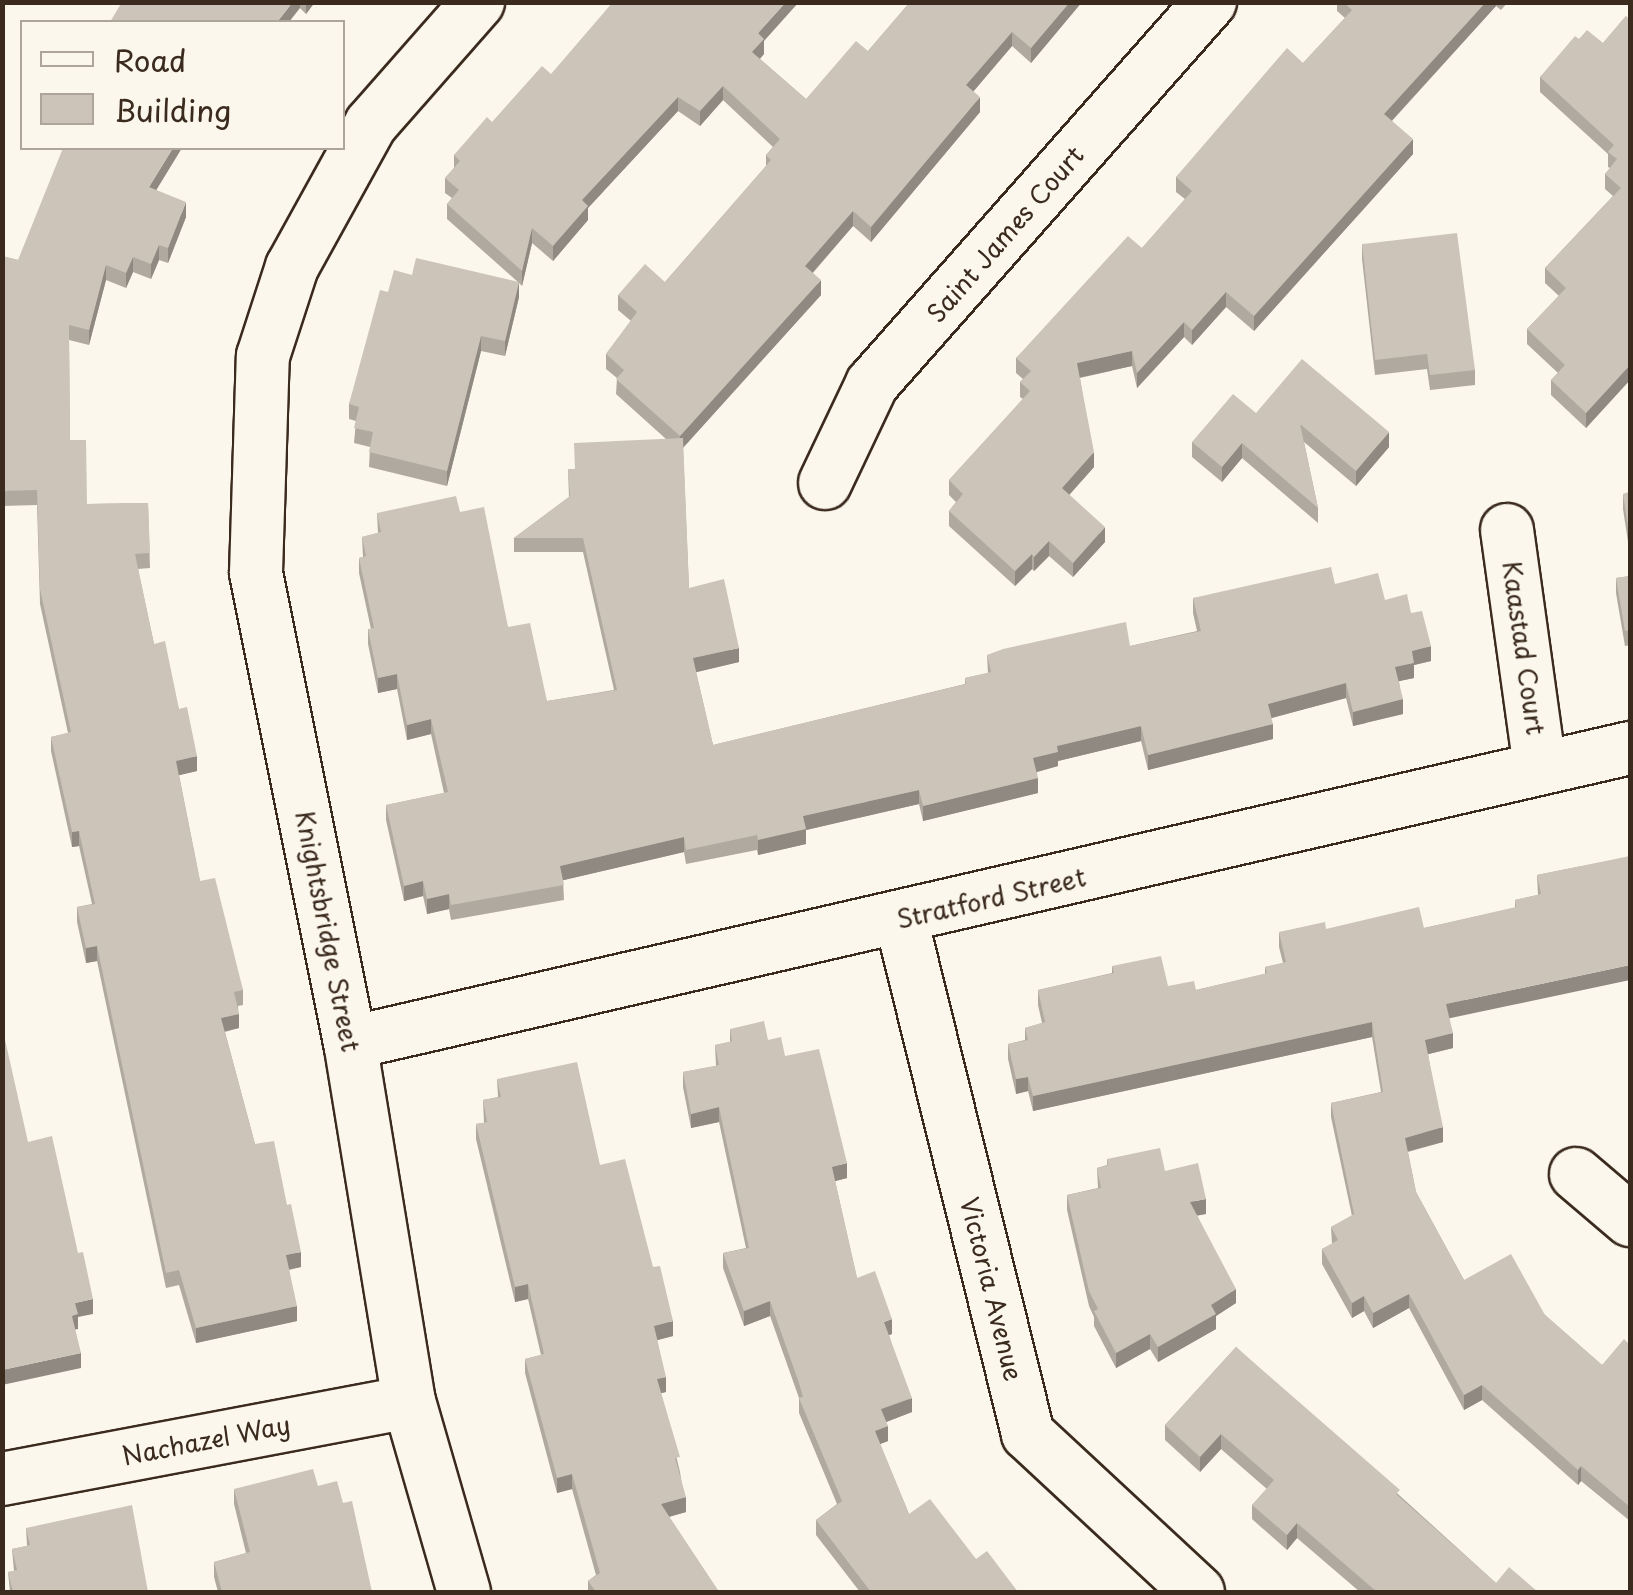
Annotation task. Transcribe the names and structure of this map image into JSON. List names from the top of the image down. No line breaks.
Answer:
{"streets":{"street":["Saint James Court","Kaastad Court","Stratford Street","Knightsbridge Street","Victoria Avenue","Nachazel Way"]},"crossings":[["Kaastad Court","Stratford Street"],["Stratford Street","Knightsbridge Street"],["Stratford Street","Victoria Avenue"],["Knightsbridge Street","Nachazel Way"]],"legend":["Road","Building"]}
